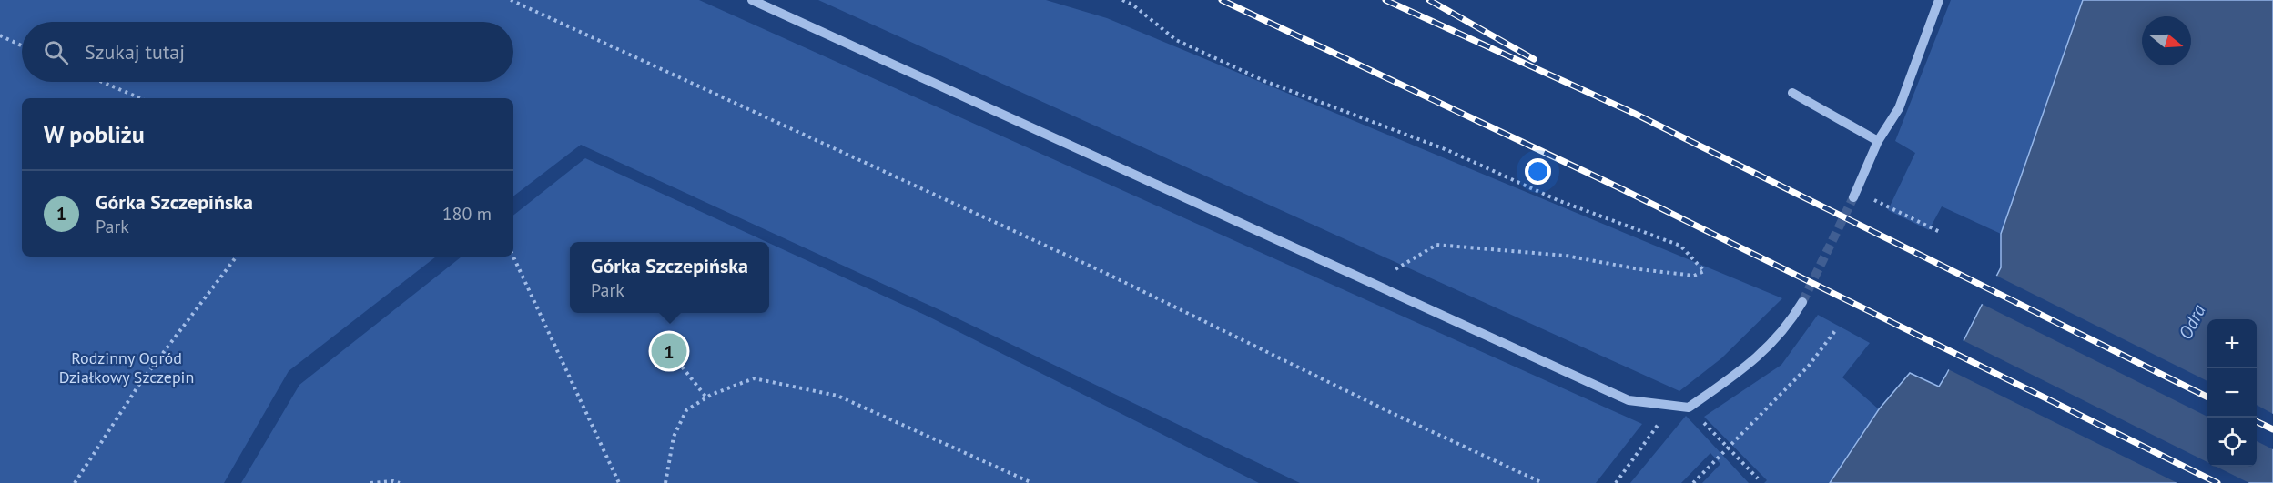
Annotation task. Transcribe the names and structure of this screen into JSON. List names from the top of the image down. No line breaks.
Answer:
{"water":["Odra"],"parks":["Rodzinny Ogród Działkowy Szczepin"],"north":"right","page":{"search":"Szukaj tutaj","heading":"W pobliżu","list":[{"mark":"1","name":"Górka Szczepińska","note":"Park","value":"180 m"}],"popup":["Górka Szczepińska","Park"],"map_buttons":["+","−"],"pins":"1"}}
